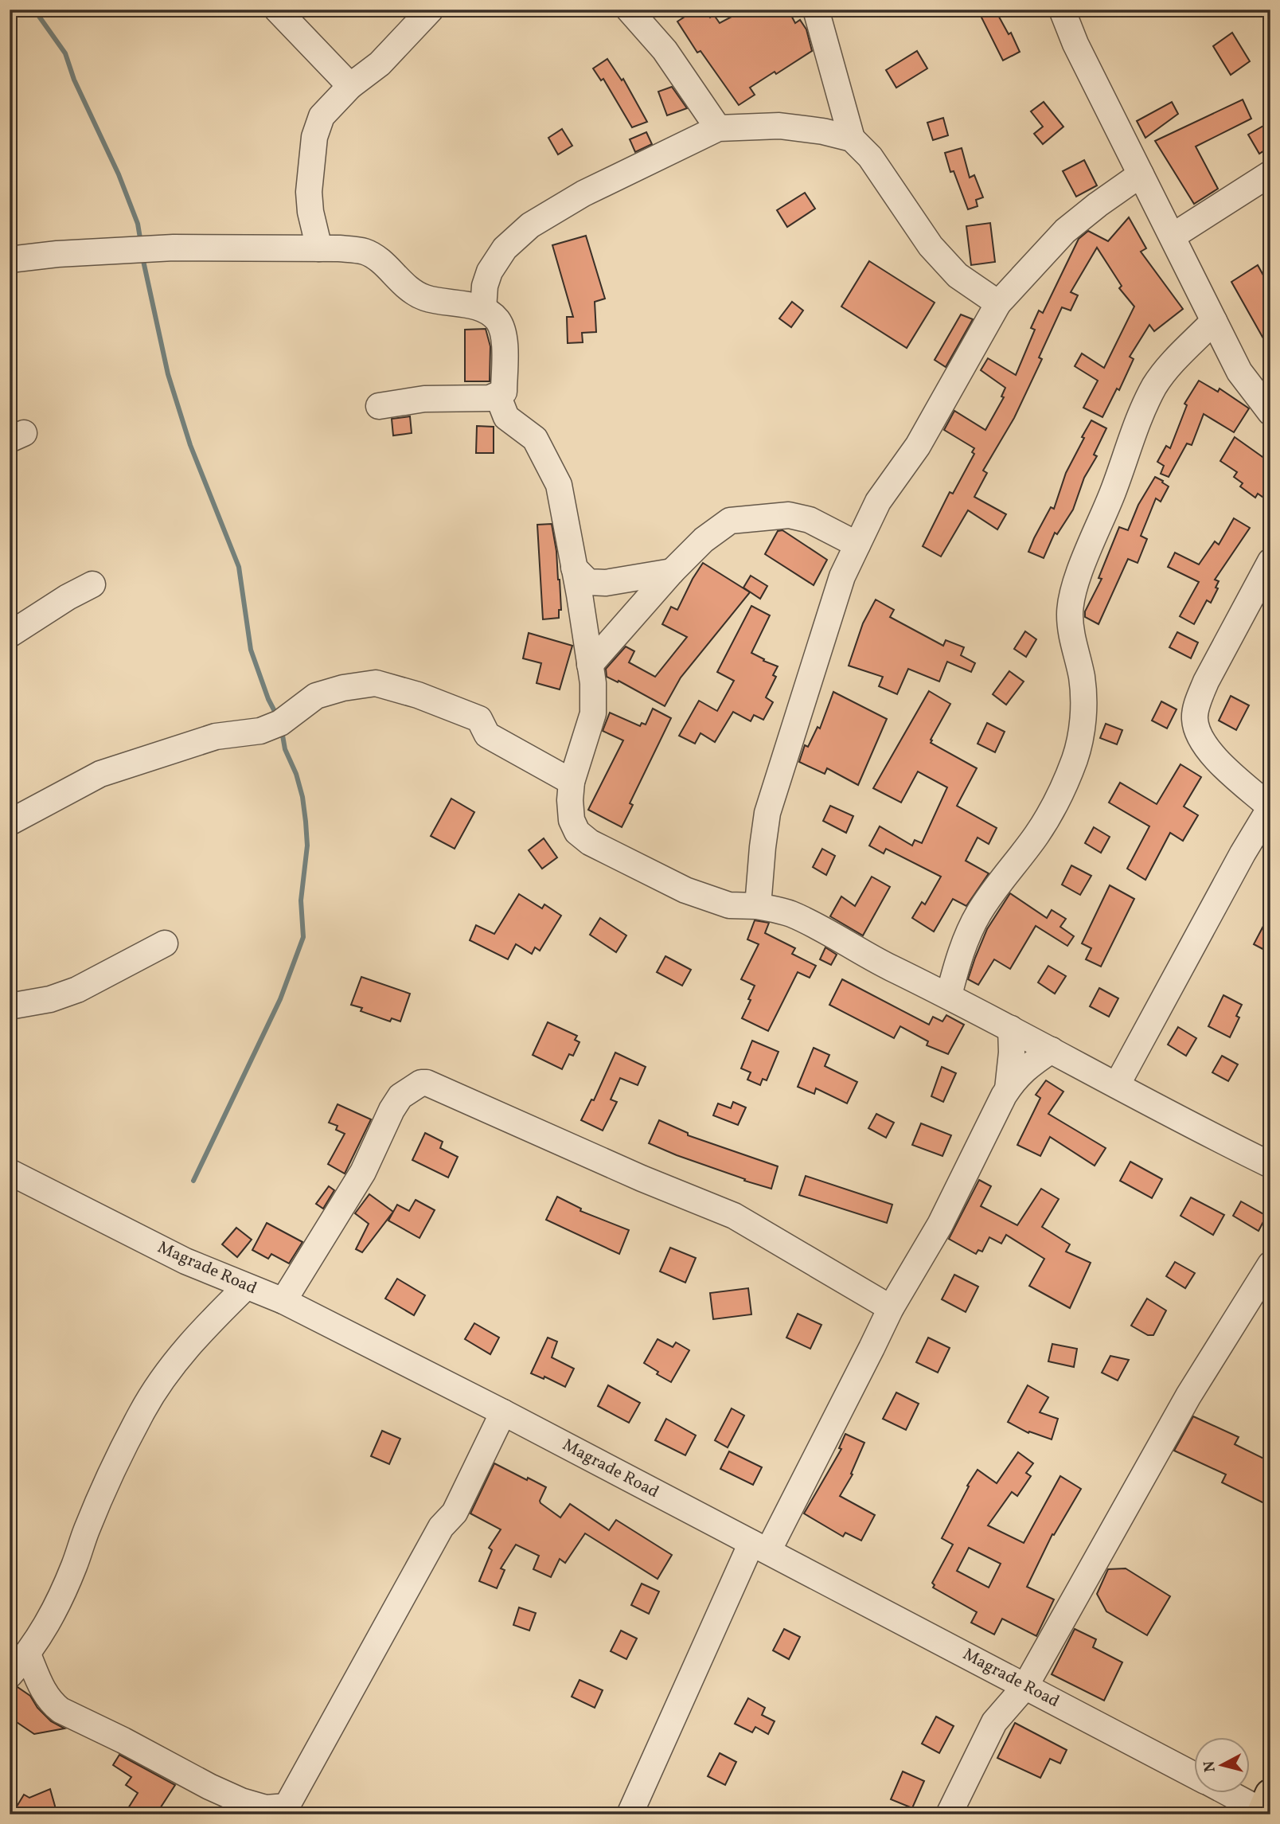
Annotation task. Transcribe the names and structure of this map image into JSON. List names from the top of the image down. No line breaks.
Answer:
{"streets":{"street":["Magrade Road"]},"north":"left"}
